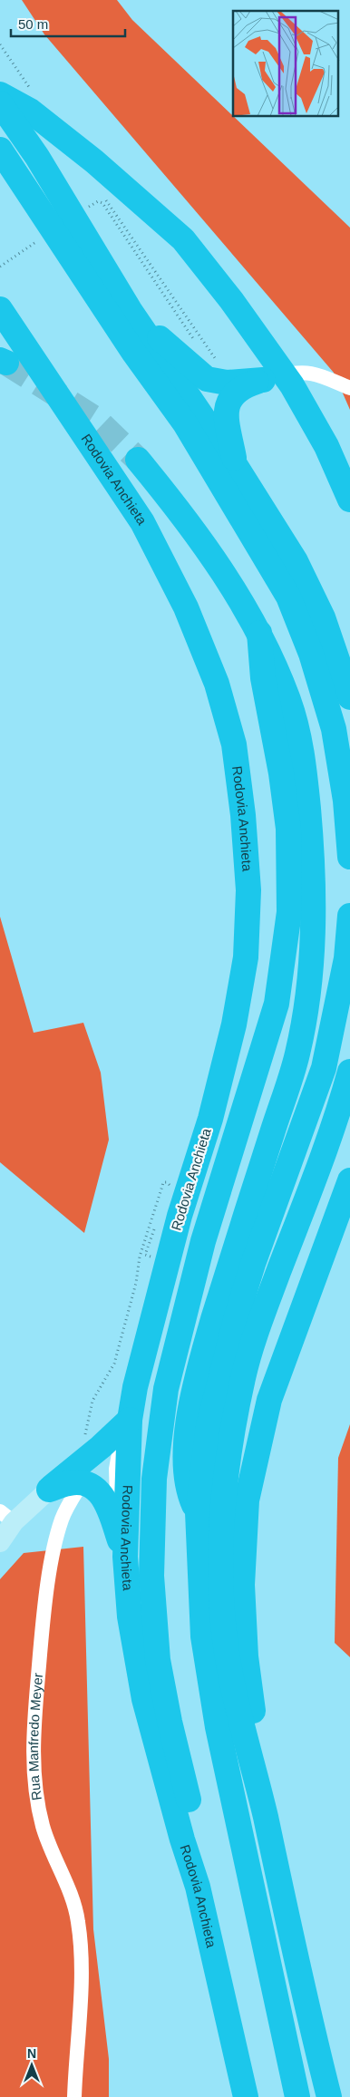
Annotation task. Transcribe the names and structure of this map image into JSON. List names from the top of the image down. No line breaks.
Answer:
{"streets":{"highway":["Rodovia Anchieta"],"street":["Rua Manfredo Meyer"]},"scale_bar":"50 m","north":"top"}
